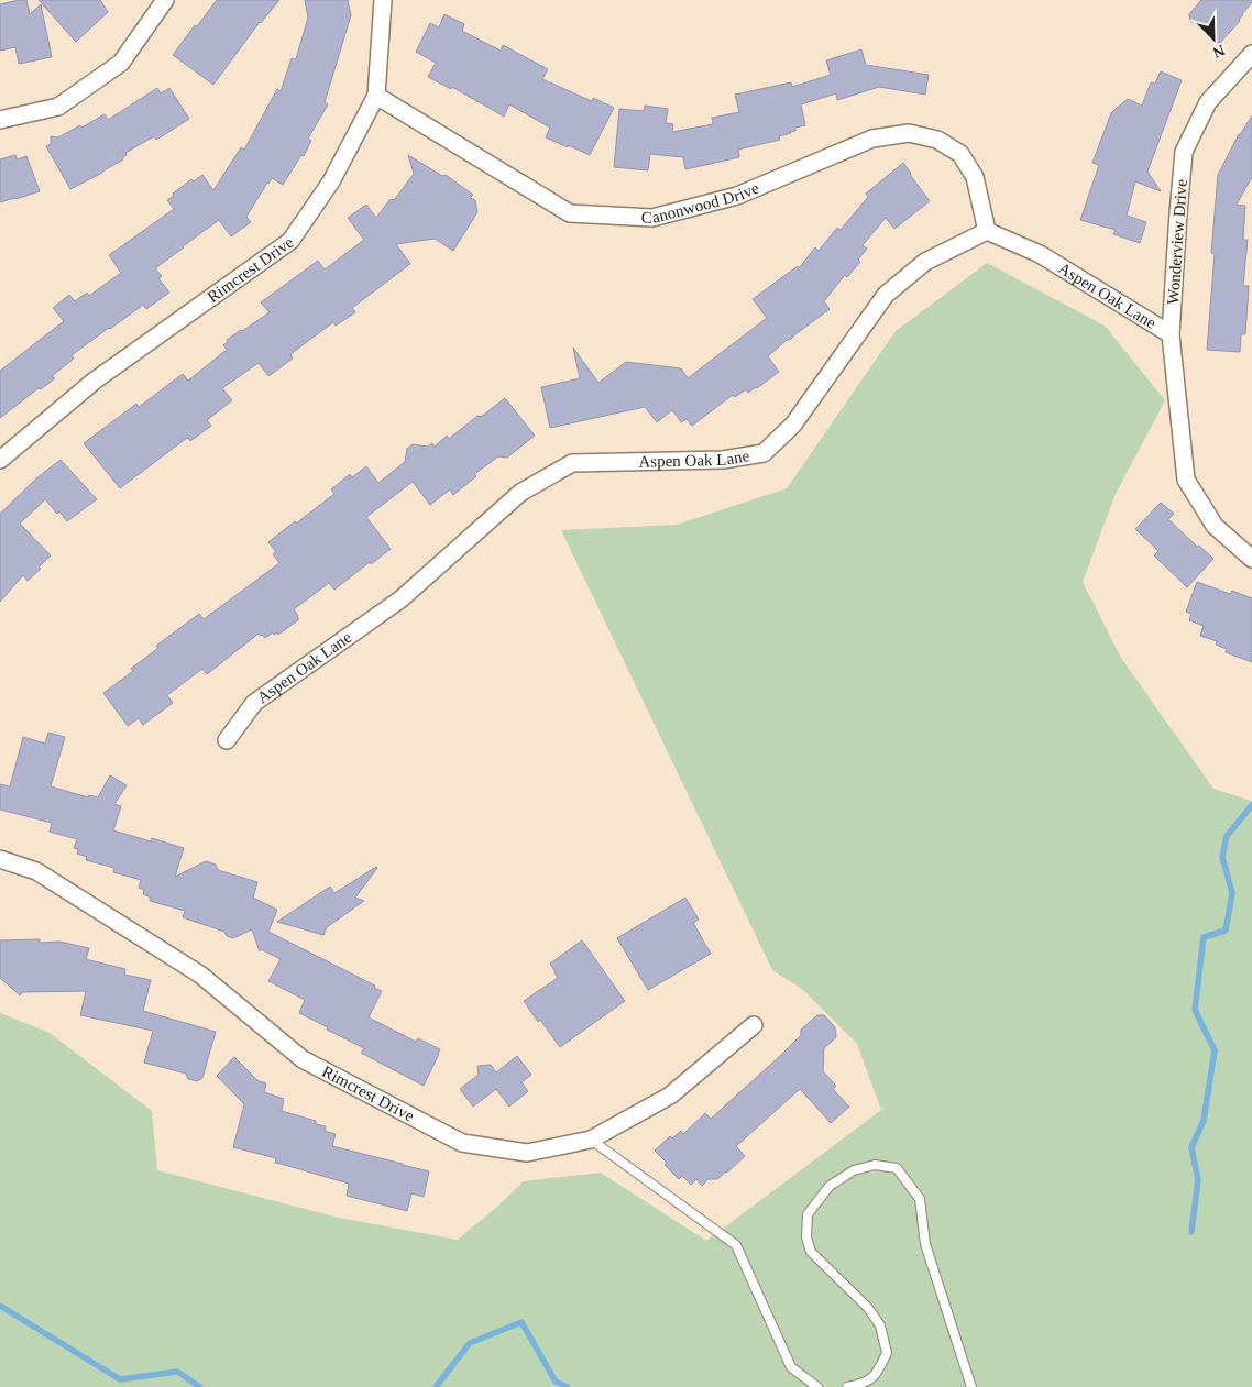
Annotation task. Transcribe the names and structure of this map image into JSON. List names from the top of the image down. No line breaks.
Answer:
{"streets":{"street":["Canonwood Drive","Wonderview Drive","Rimcrest Drive","Aspen Oak Lane"]},"crossings":[["Canonwood Drive","Rimcrest Drive"],["Canonwood Drive","Aspen Oak Lane"],["Wonderview Drive","Aspen Oak Lane"]],"north":"bottom right"}
